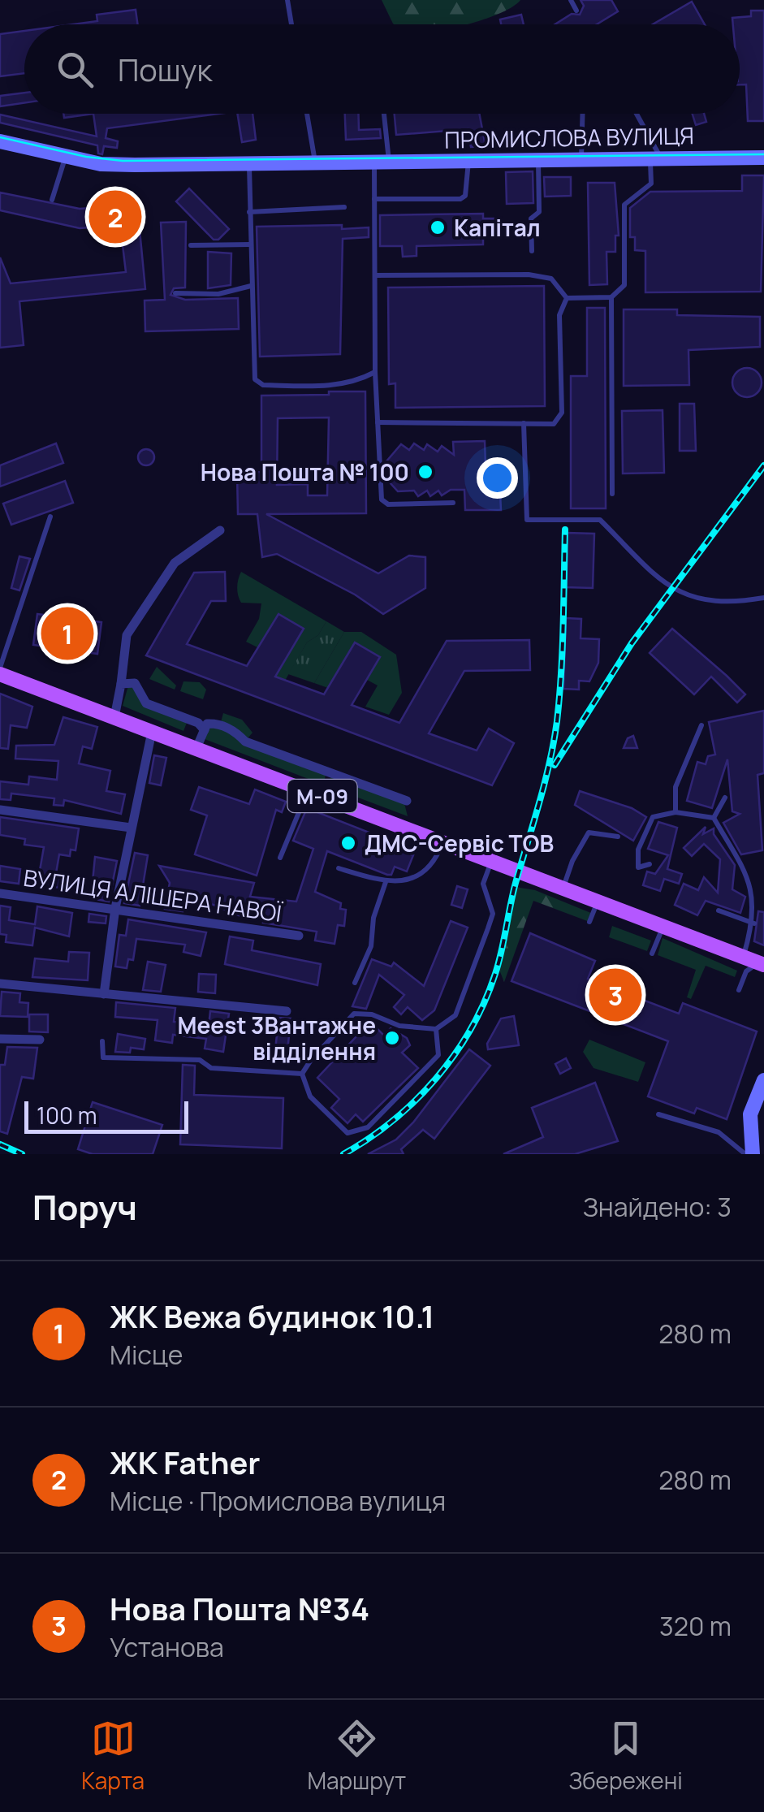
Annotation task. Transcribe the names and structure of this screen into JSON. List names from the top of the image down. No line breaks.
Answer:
{"streets":{"main road":["ПРОМИСЛОВА ВУЛИЦЯ","М-09"],"street":["ВУЛИЦЯ АЛІШЕРА НАВОЇ"]},"places":["Капітал","Нова Пошта № 100","ДМС-Сервіс ТОВ","Meest 3Вантажне відділення"],"scale_bar":"100 m","page":{"search":"Пошук","pins":["2","1","3"],"scale":"100 m","heading":["Поруч","Знайдено: 3"],"list":[{"mark":"1","name":"ЖК Вежа будинок 10.1","note":"Місце","value":"280 m"},{"mark":"2","name":"ЖК Father","note":"Місце · Промислова вулиця","value":"280 m"},{"mark":"3","name":"Нова Пошта №34","note":"Установа","value":"320 m"}],"nav":["Карта","Маршрут","Збережені"]}}
